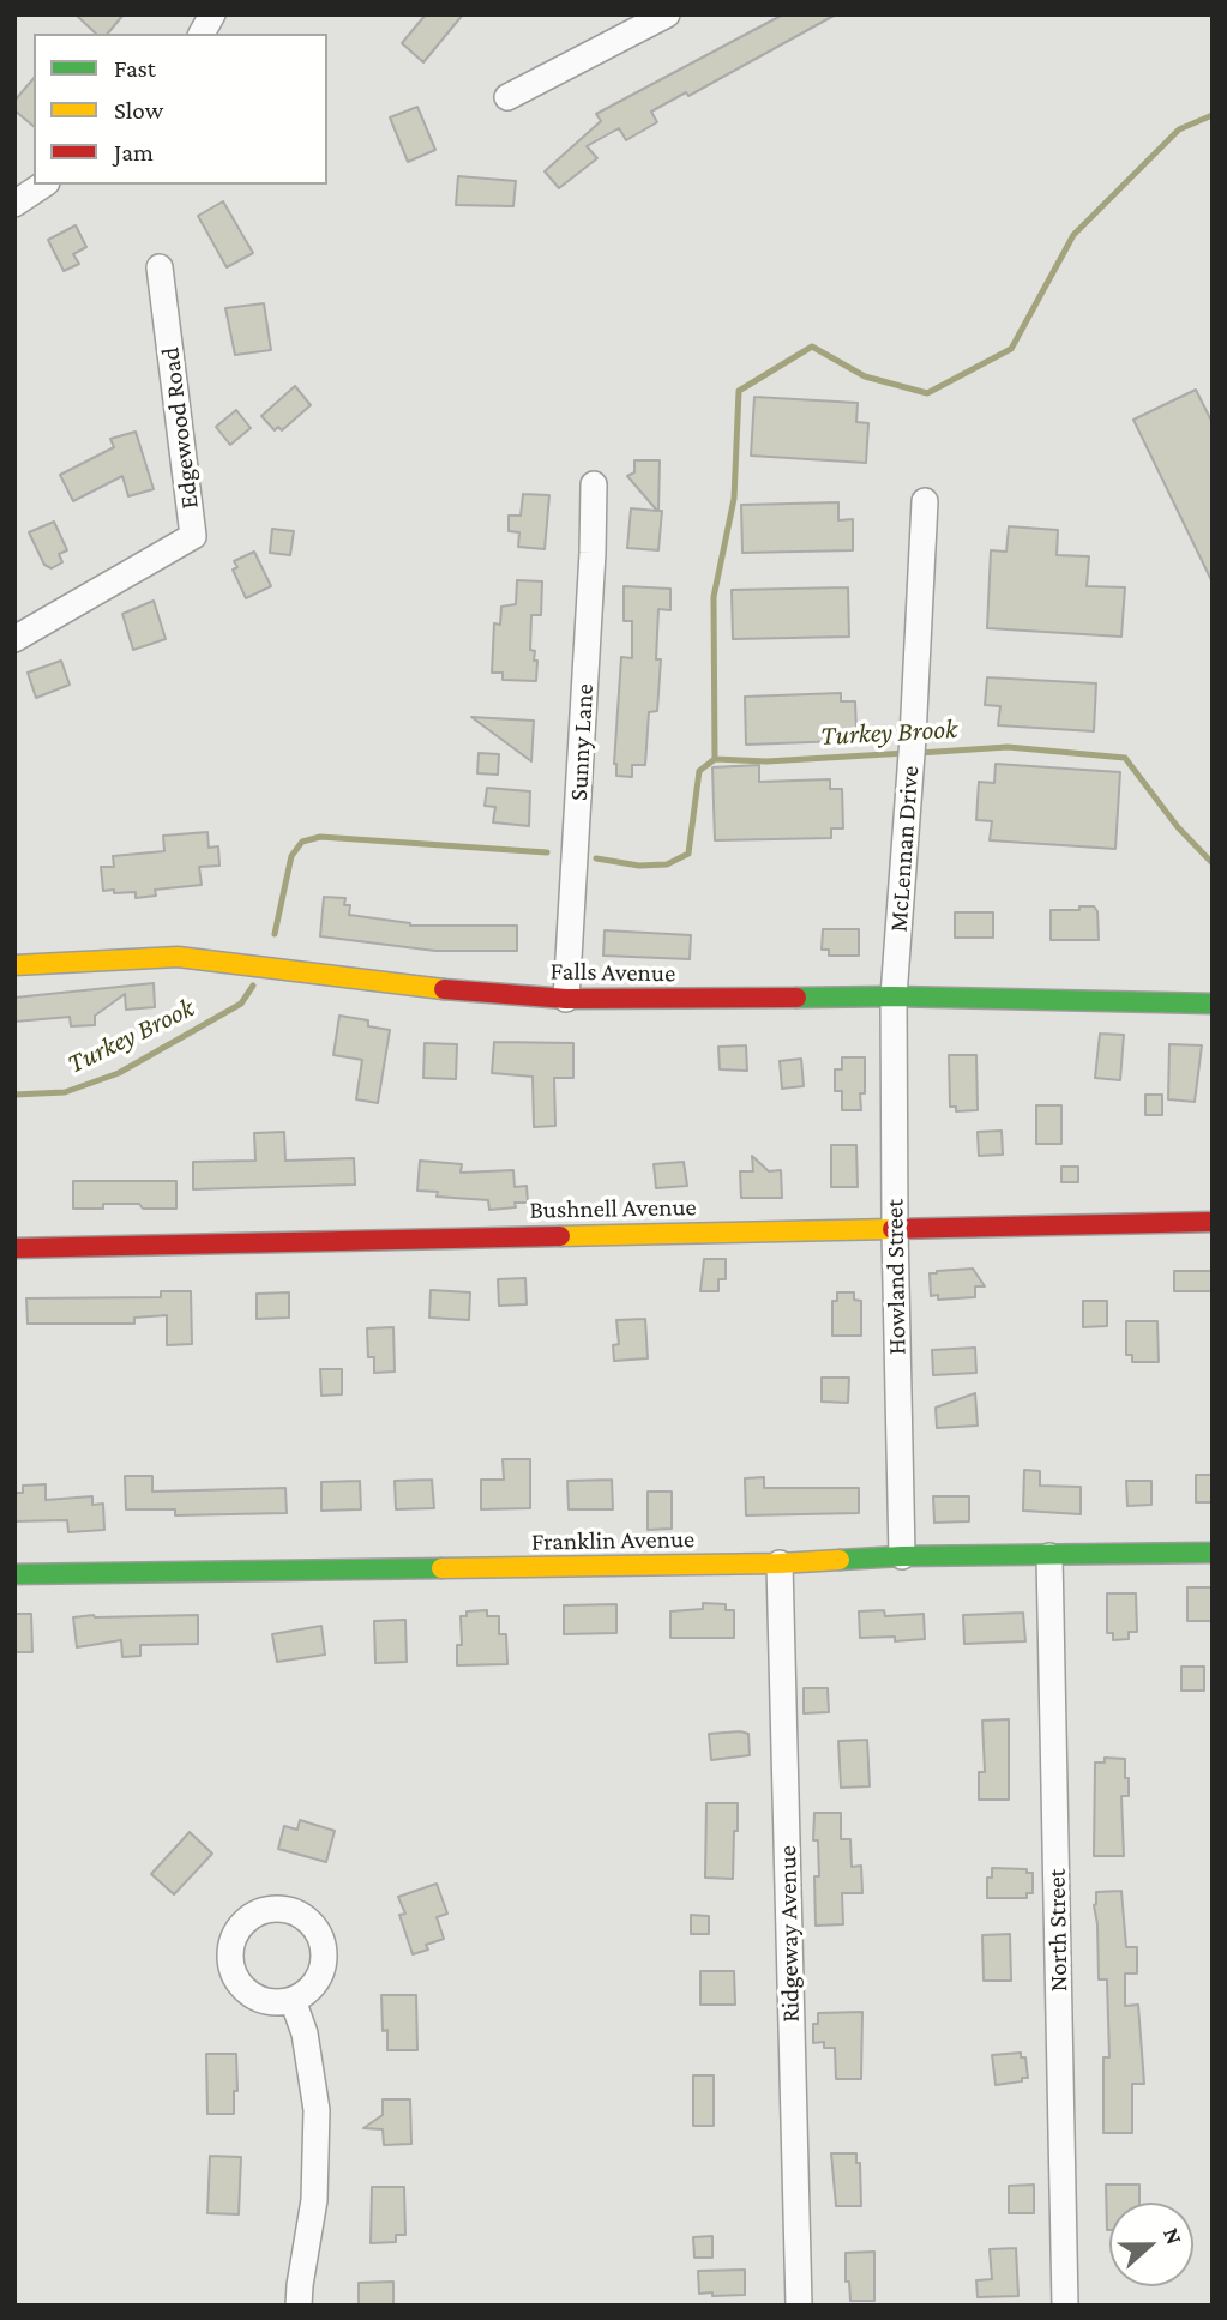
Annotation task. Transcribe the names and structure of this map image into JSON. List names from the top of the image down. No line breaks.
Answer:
{"streets":{"street":["Edgewood Road","Sunny Lane","McLennan Drive","Falls Avenue","Bushnell Avenue","Howland Street","Franklin Avenue","North Street","Ridgeway Avenue"]},"crossings":[["Sunny Lane","Falls Avenue"],["McLennan Drive","Falls Avenue"],["McLennan Drive","Howland Street"],["Falls Avenue","Howland Street"],["Bushnell Avenue","Howland Street"],["Howland Street","Franklin Avenue"],["Franklin Avenue","North Street"],["Franklin Avenue","Ridgeway Avenue"]],"water":["Turkey Brook"],"legend":["Fast","Slow","Jam"],"north":"right"}
